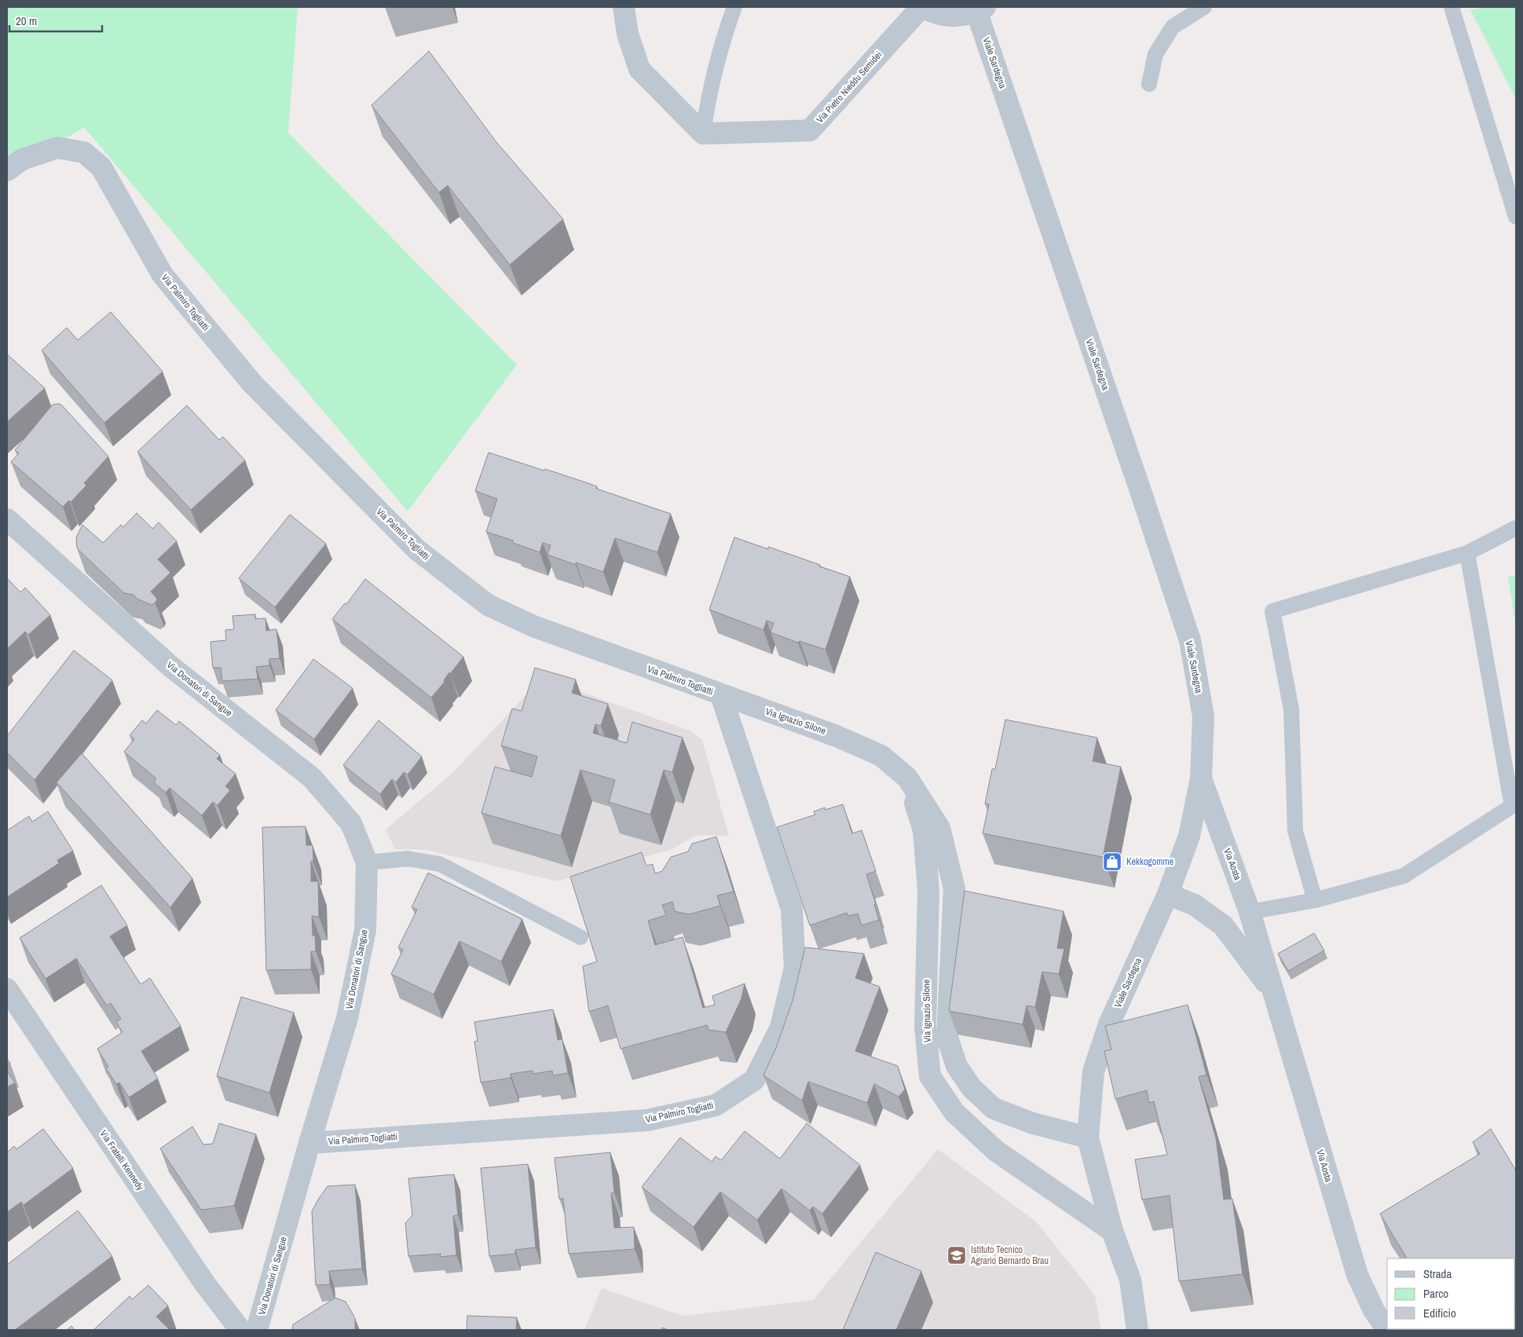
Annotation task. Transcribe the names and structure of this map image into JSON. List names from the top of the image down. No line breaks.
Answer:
{"streets":{"street":["Viale Sardegna","Via Pietro Nieddu Semidei","Via Palmiro Togliatti","Via Donatori di Sangue","Via Ignazio Silone","Via Aosta","Via Fratelli Kennedy"]},"crossings":[["Viale Sardegna","Via Pietro Nieddu Semidei"],["Viale Sardegna","Via Ignazio Silone"],["Viale Sardegna","Via Aosta"],["Via Palmiro Togliatti","Via Donatori di Sangue"],["Via Palmiro Togliatti","Via Ignazio Silone"]],"places":{"shop":["Kekkogomme"],"school or university":["Istituto Tecnico Agrario Bernardo Brau"]},"legend":["Strada","Parco","Edificio"],"scale_bar":"20 m"}
